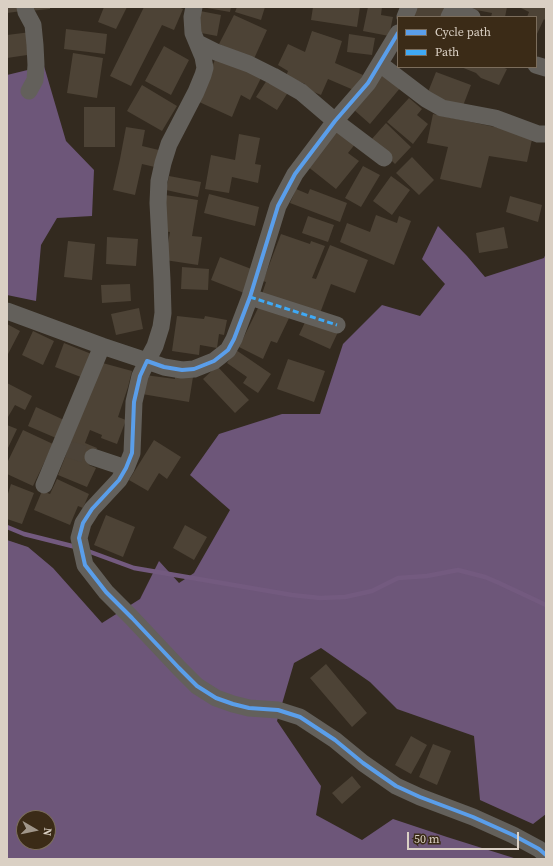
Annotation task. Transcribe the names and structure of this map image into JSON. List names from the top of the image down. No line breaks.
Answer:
{"legend":["Cycle path","Path"],"scale_bar":"50 m","north":"right"}
